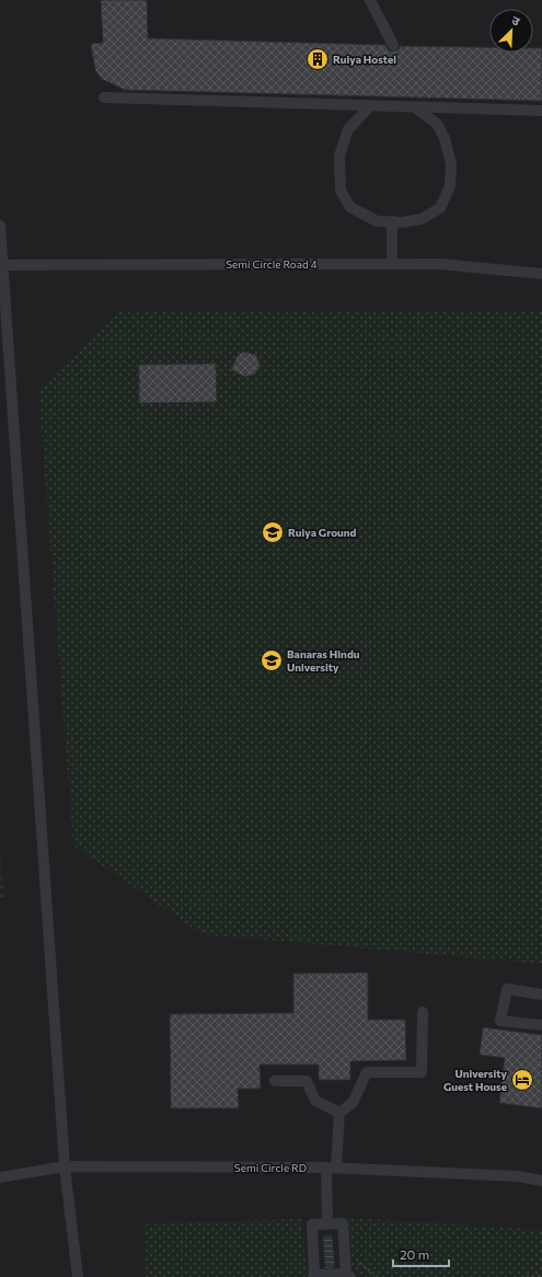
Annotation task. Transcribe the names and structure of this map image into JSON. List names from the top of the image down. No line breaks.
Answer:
{"streets":{"lane":["Semi Circle Road 4","Semi Circle RD"]},"places":{"building":["Ruiya Hostel"],"school or university":["Ruiya Ground","Banaras Hindu University"],"hotel":["University Guest House"]},"scale_bar":"20 m","north":"top right"}
